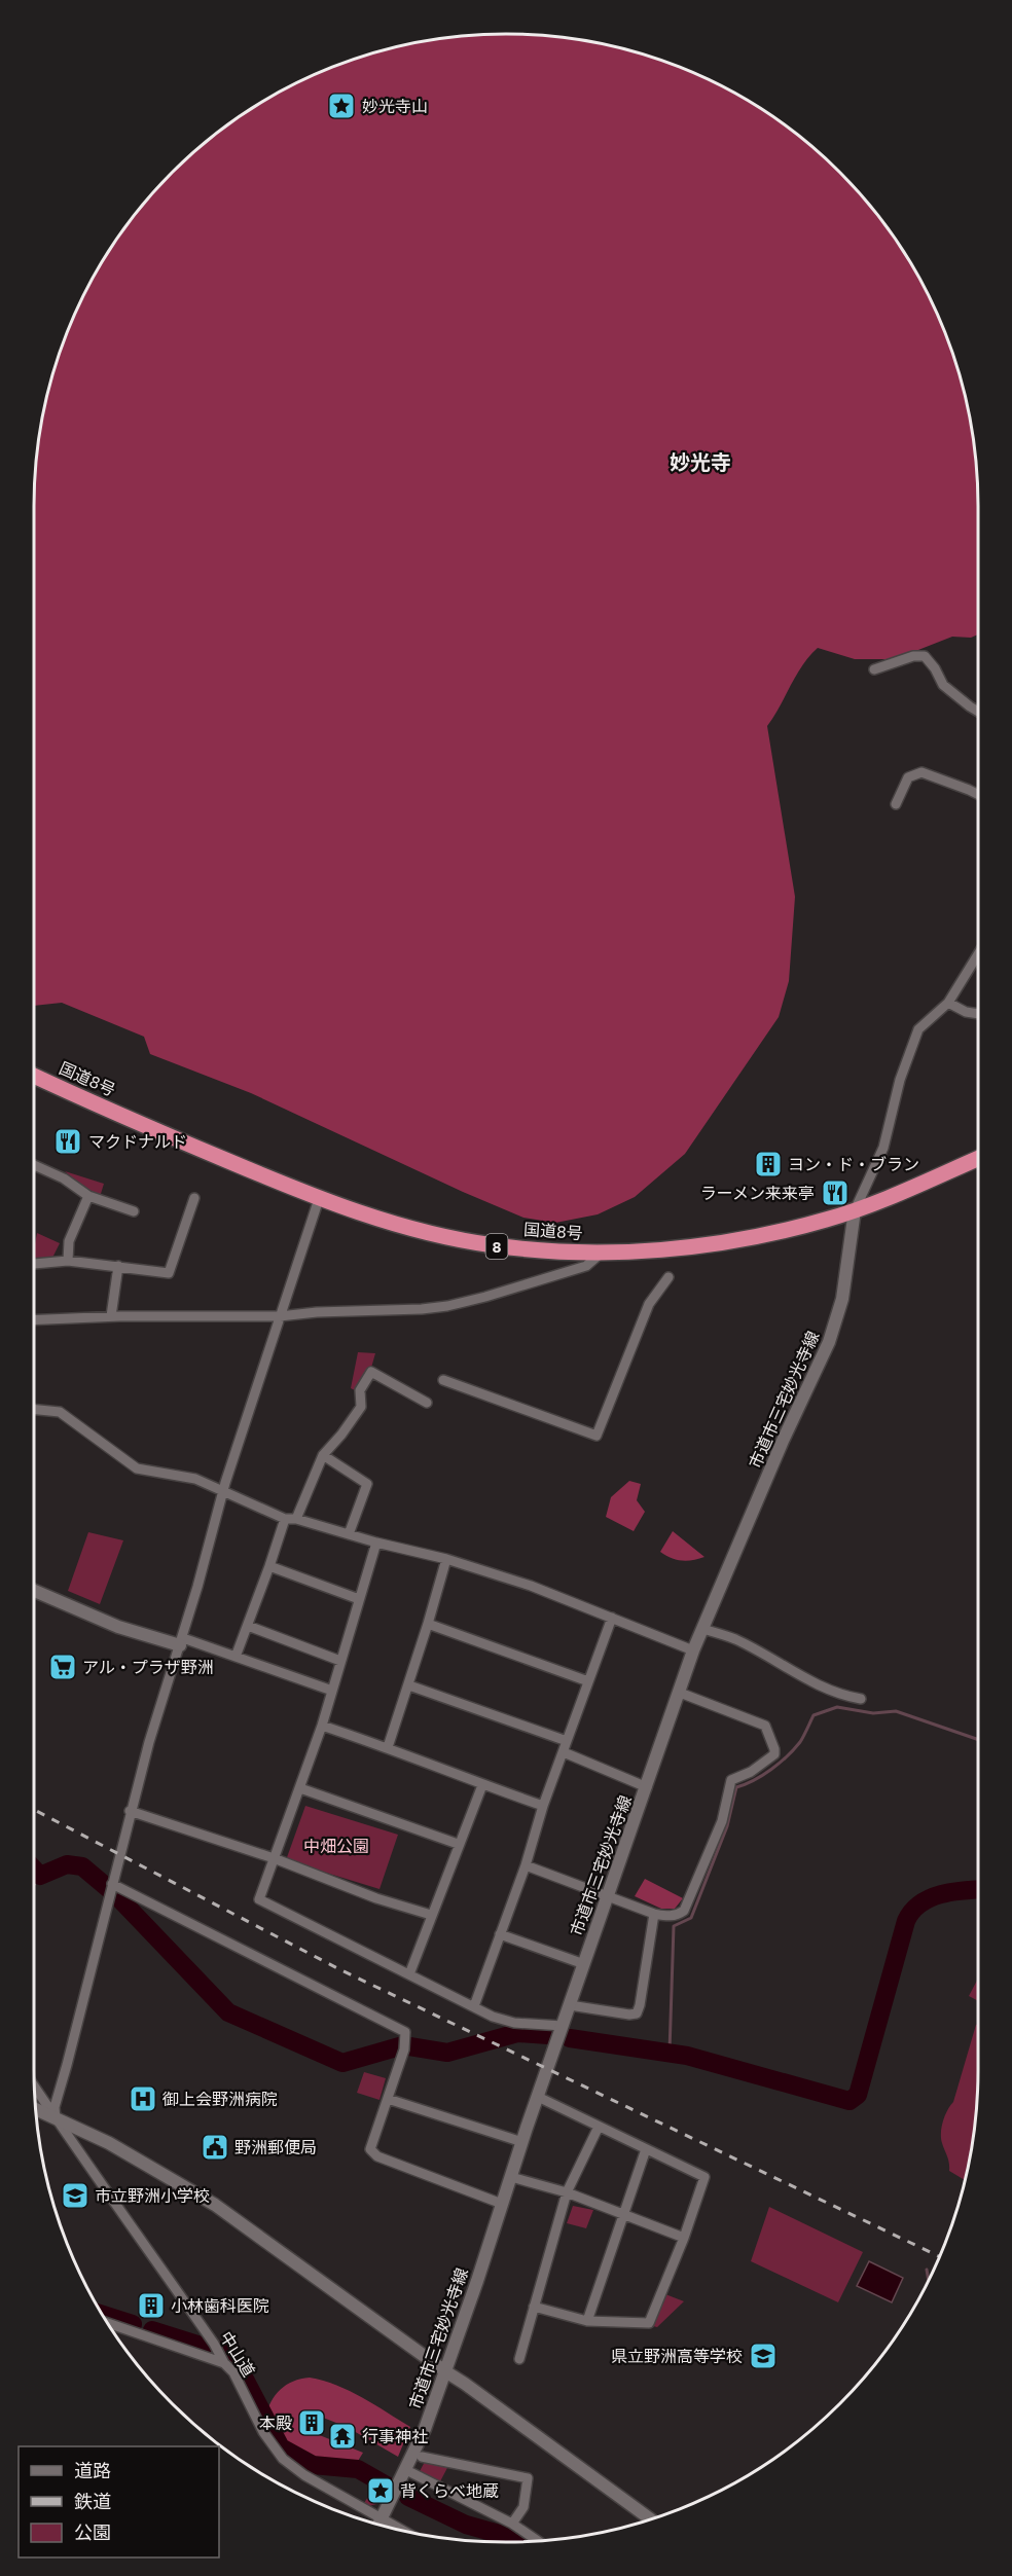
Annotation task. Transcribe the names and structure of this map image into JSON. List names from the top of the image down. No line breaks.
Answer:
{"streets":{"highway":["国道8号","8"],"street":["市道市三宅妙光寺線","中山道"]},"crossings":[["国道8号","市道市三宅妙光寺線"],["市道市三宅妙光寺線","中山道"]],"districts":["妙光寺"],"parks":["中畑公園"],"places":{"place":["妙光寺山","背くらべ地蔵"],"restaurant":["マクドナルド","ラーメン来来亭"],"building":["ヨン・ド・ブラン","小林歯科医院","本殿"],"supermarket":["アル・プラザ野洲"],"hospital":["御上会野洲病院"],"public building":["野洲郵便局"],"school or university":["市立野洲小学校","県立野洲高等学校"],"temple":["行事神社"]},"legend":["道路","鉄道","公園"]}
